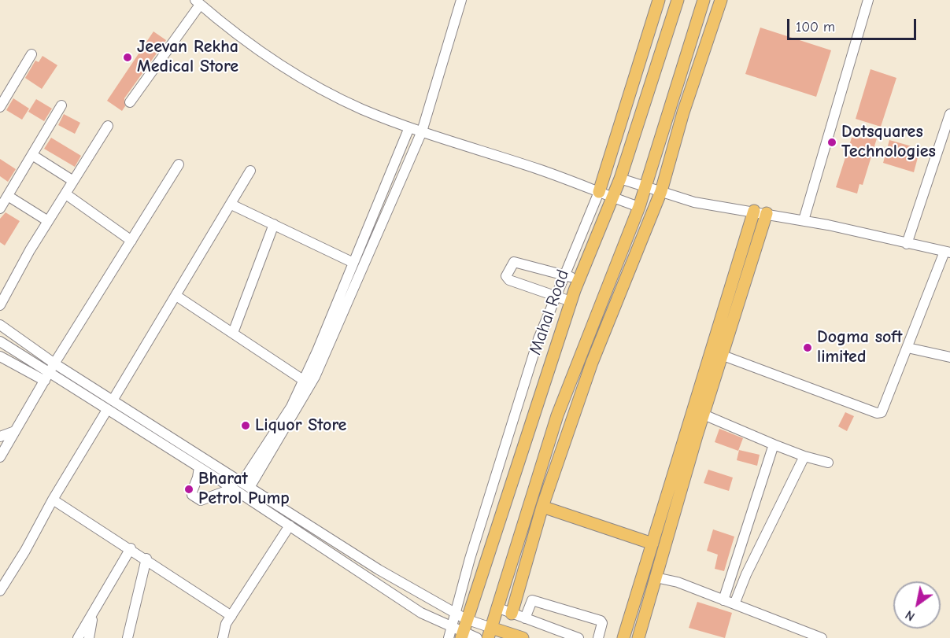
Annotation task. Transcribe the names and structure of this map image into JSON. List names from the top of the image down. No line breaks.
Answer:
{"streets":{"main road":["Mahal Road"]},"places":["Jeevan Rekha Medical Store","Dotsquares Technologies","Dogma soft limited","Liquor Store","Bharat Petrol Pump"],"scale_bar":"100 m","north":"bottom left"}
